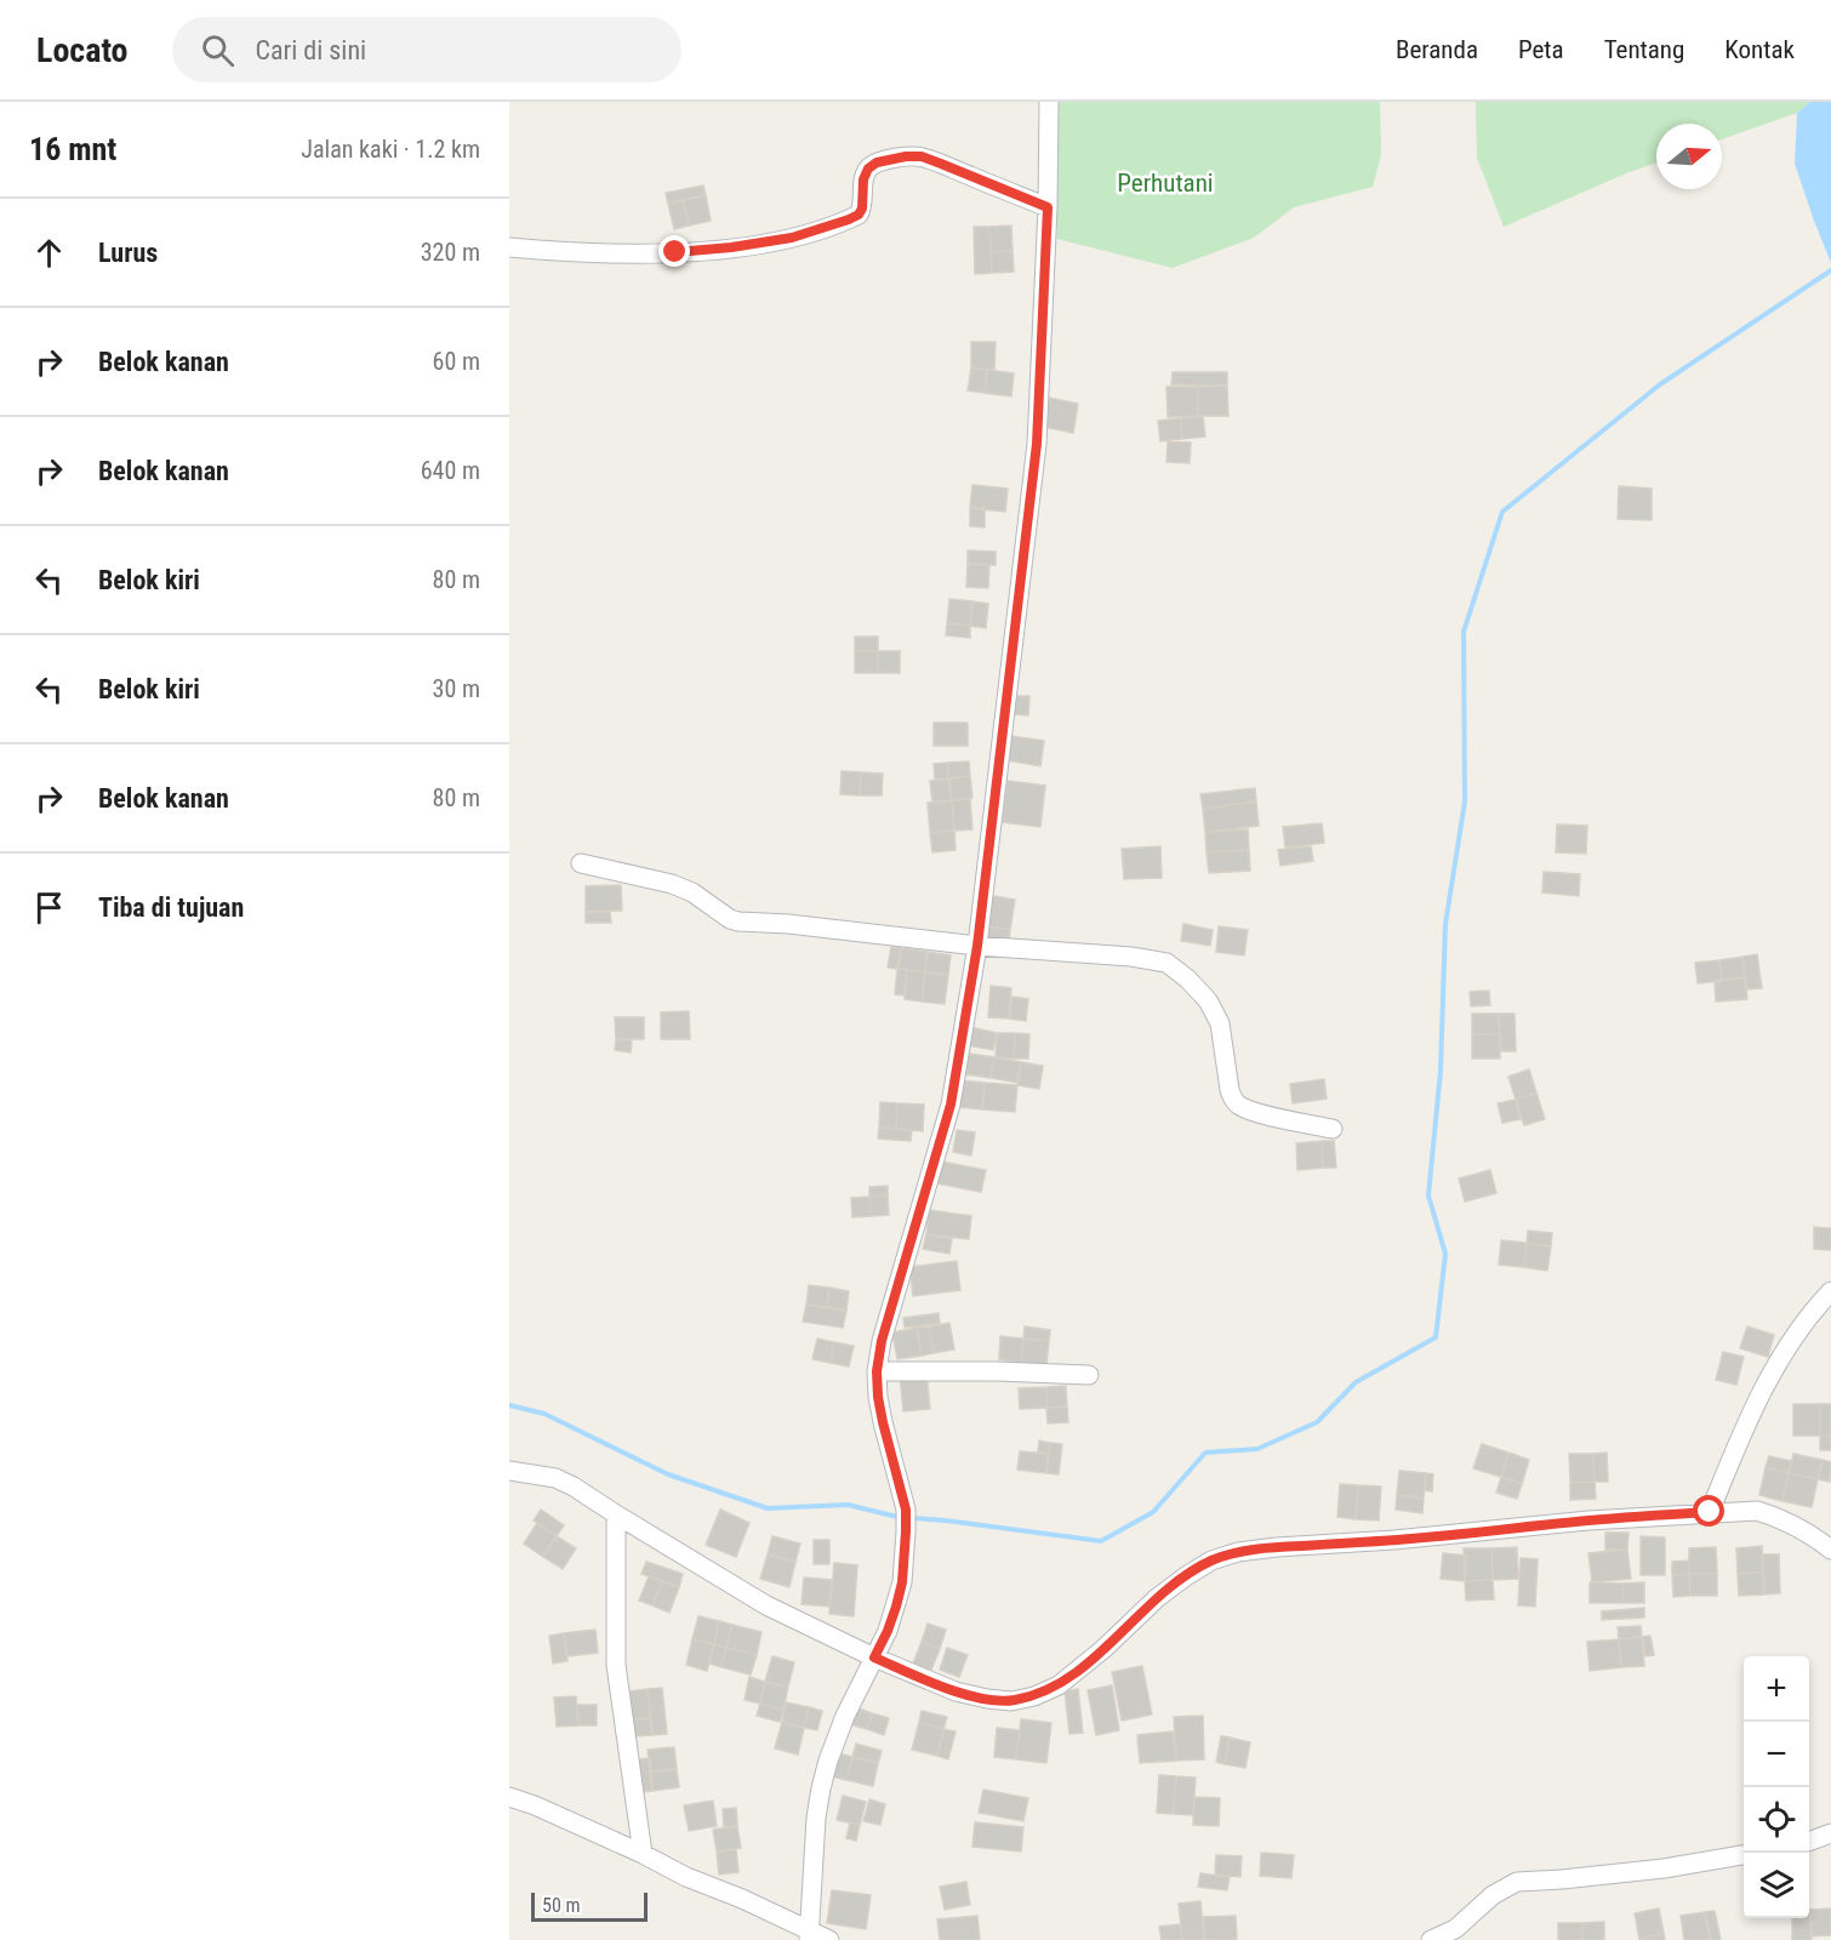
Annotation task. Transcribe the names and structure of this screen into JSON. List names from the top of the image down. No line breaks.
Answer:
{"parks":["Perhutani"],"scale_bar":"50 m","north":"right","page":{"header":"Locato","search":"Cari di sini","nav":["Beranda","Peta","Tentang","Kontak"],"heading":["16 mnt","Jalan kaki · 1.2 km"],"list":[["Lurus","320 m"],["Belok kanan","60 m"],["Belok kanan","640 m"],["Belok kiri","80 m"],["Belok kiri","30 m"],["Belok kanan","80 m"],"Tiba di tujuan"],"map_buttons":["+","−"],"scale":"50 m"}}
